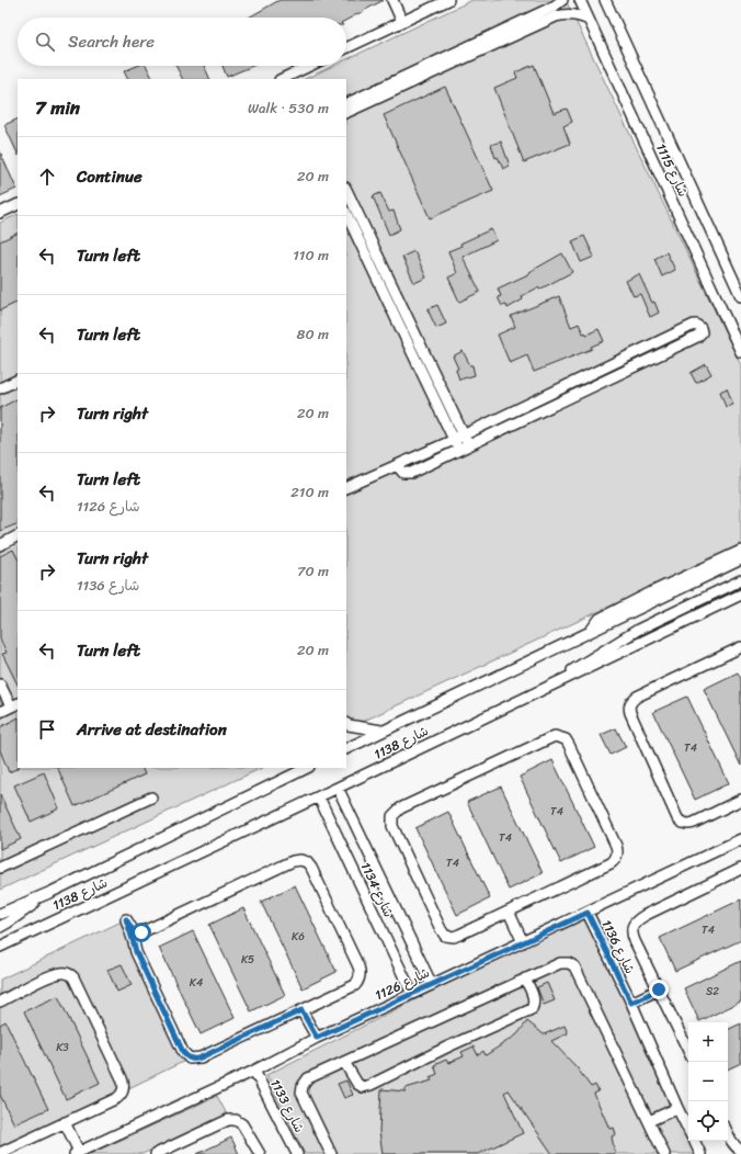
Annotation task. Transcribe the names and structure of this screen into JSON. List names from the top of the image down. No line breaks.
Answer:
{"streets":{"street":["شارع 1115","شارع 1138","شارع 1134","شارع 1136","شارع 1126","شارع 1133"]},"crossings":[["شارع 1138","شارع 1134"],["شارع 1134","شارع 1126"],["شارع 1136","شارع 1126"],["شارع 1126","شارع 1133"]],"house_numbers":["T4","T4","T4","T4","T4","K6","K5","K4","S2","K3"],"page":{"search":"Search here","heading":["7 min","Walk · 530 m"],"list":[["Continue","20 m"],["Turn left","110 m"],["Turn left","80 m"],["Turn right","20 m"],["Turn left","شارع 1126","210 m"],["Turn right","شارع 1136","70 m"],["Turn left","20 m"],"Arrive at destination"],"map_buttons":["+","−"]}}
